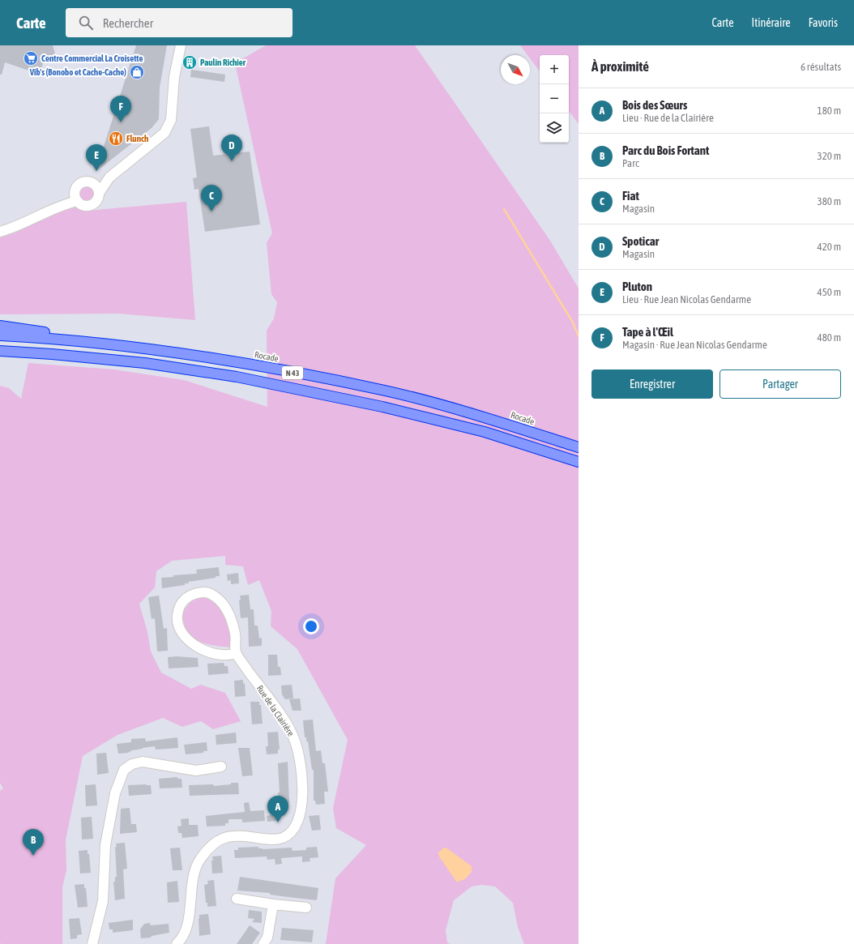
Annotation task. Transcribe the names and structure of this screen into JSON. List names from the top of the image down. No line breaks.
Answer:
{"streets":{"highway":["Rocade","N 43"],"street":["Rue de la Clairière"]},"places":{"supermarket":["Centre Commercial La Croisette"],"building":["Paulin Richier"],"shop":["Vib's (Bonobo et Cache-Cache)"],"restaurant":["Flunch"]},"north":"bottom right","page":{"header":"Carte","search":"Rechercher","nav":["Carte","Itinéraire","Favoris"],"heading":["À proximité","6 résultats"],"map_buttons":["+","−"],"list":[{"mark":"A","name":"Bois des Sœurs","note":"Lieu · Rue de la Clairière","value":"180 m"},{"mark":"B","name":"Parc du Bois Fortant","note":"Parc","value":"320 m"},{"mark":"C","name":"Fiat","note":"Magasin","value":"380 m"},{"mark":"D","name":"Spoticar","note":"Magasin","value":"420 m"},{"mark":"E","name":"Pluton","note":"Lieu · Rue Jean Nicolas Gendarme","value":"450 m"},{"mark":"F","name":"Tape à l'Œil","note":"Magasin · Rue Jean Nicolas Gendarme","value":"480 m"}],"pins":["F","D","E","C","A","B"],"buttons":["Enregistrer","Partager"]}}
